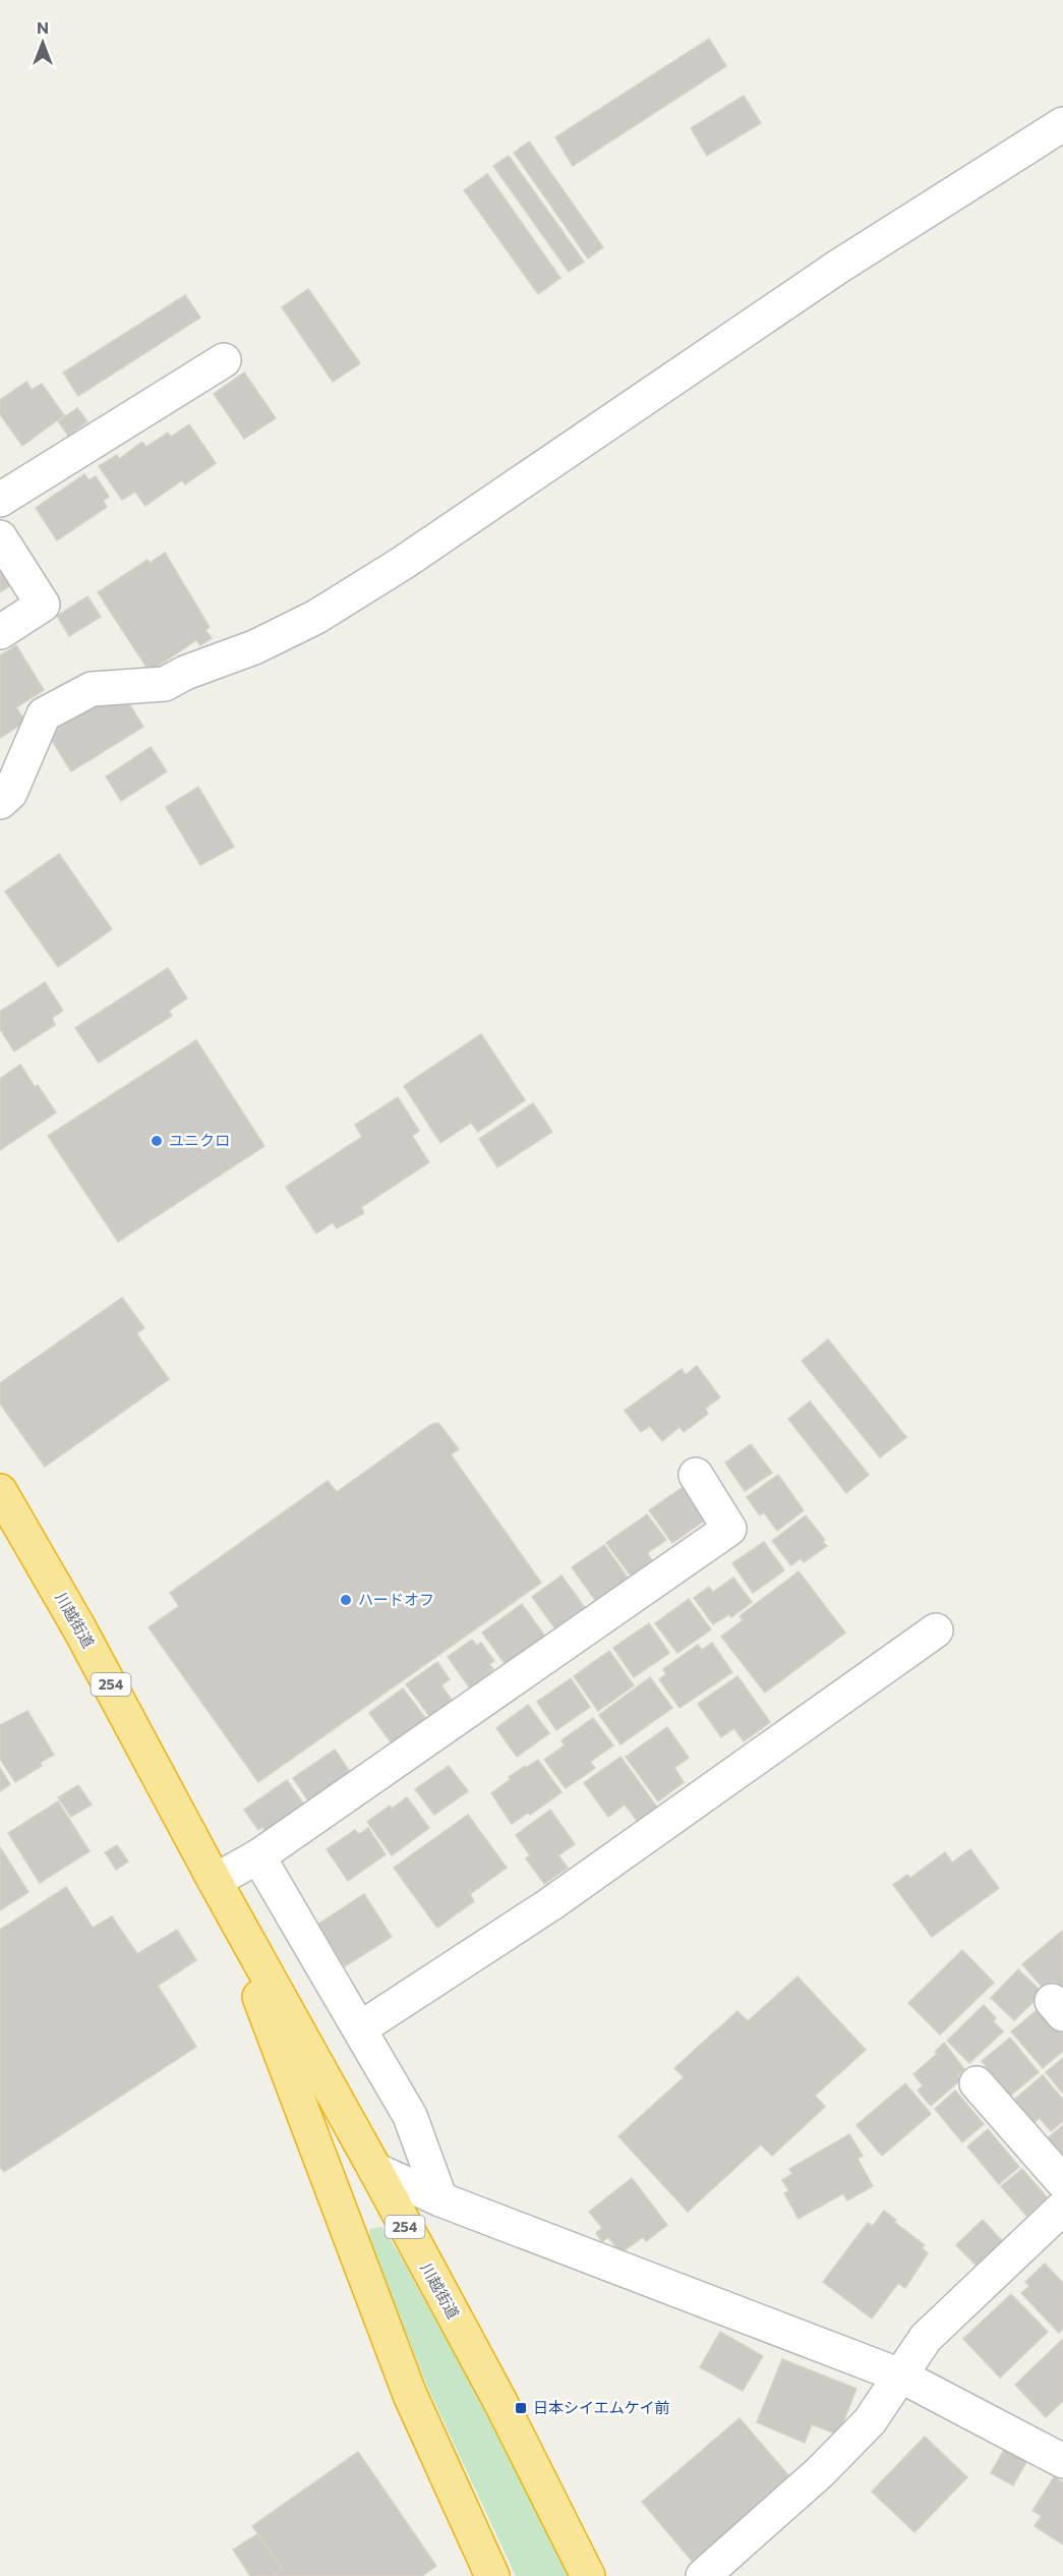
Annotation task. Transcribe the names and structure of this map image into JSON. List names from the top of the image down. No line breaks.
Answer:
{"streets":{"highway":["川越街道","254"]},"places":{"other":["ユニクロ","ハードオフ"],"transit":["日本シイエムケイ前"]},"north":"top"}
